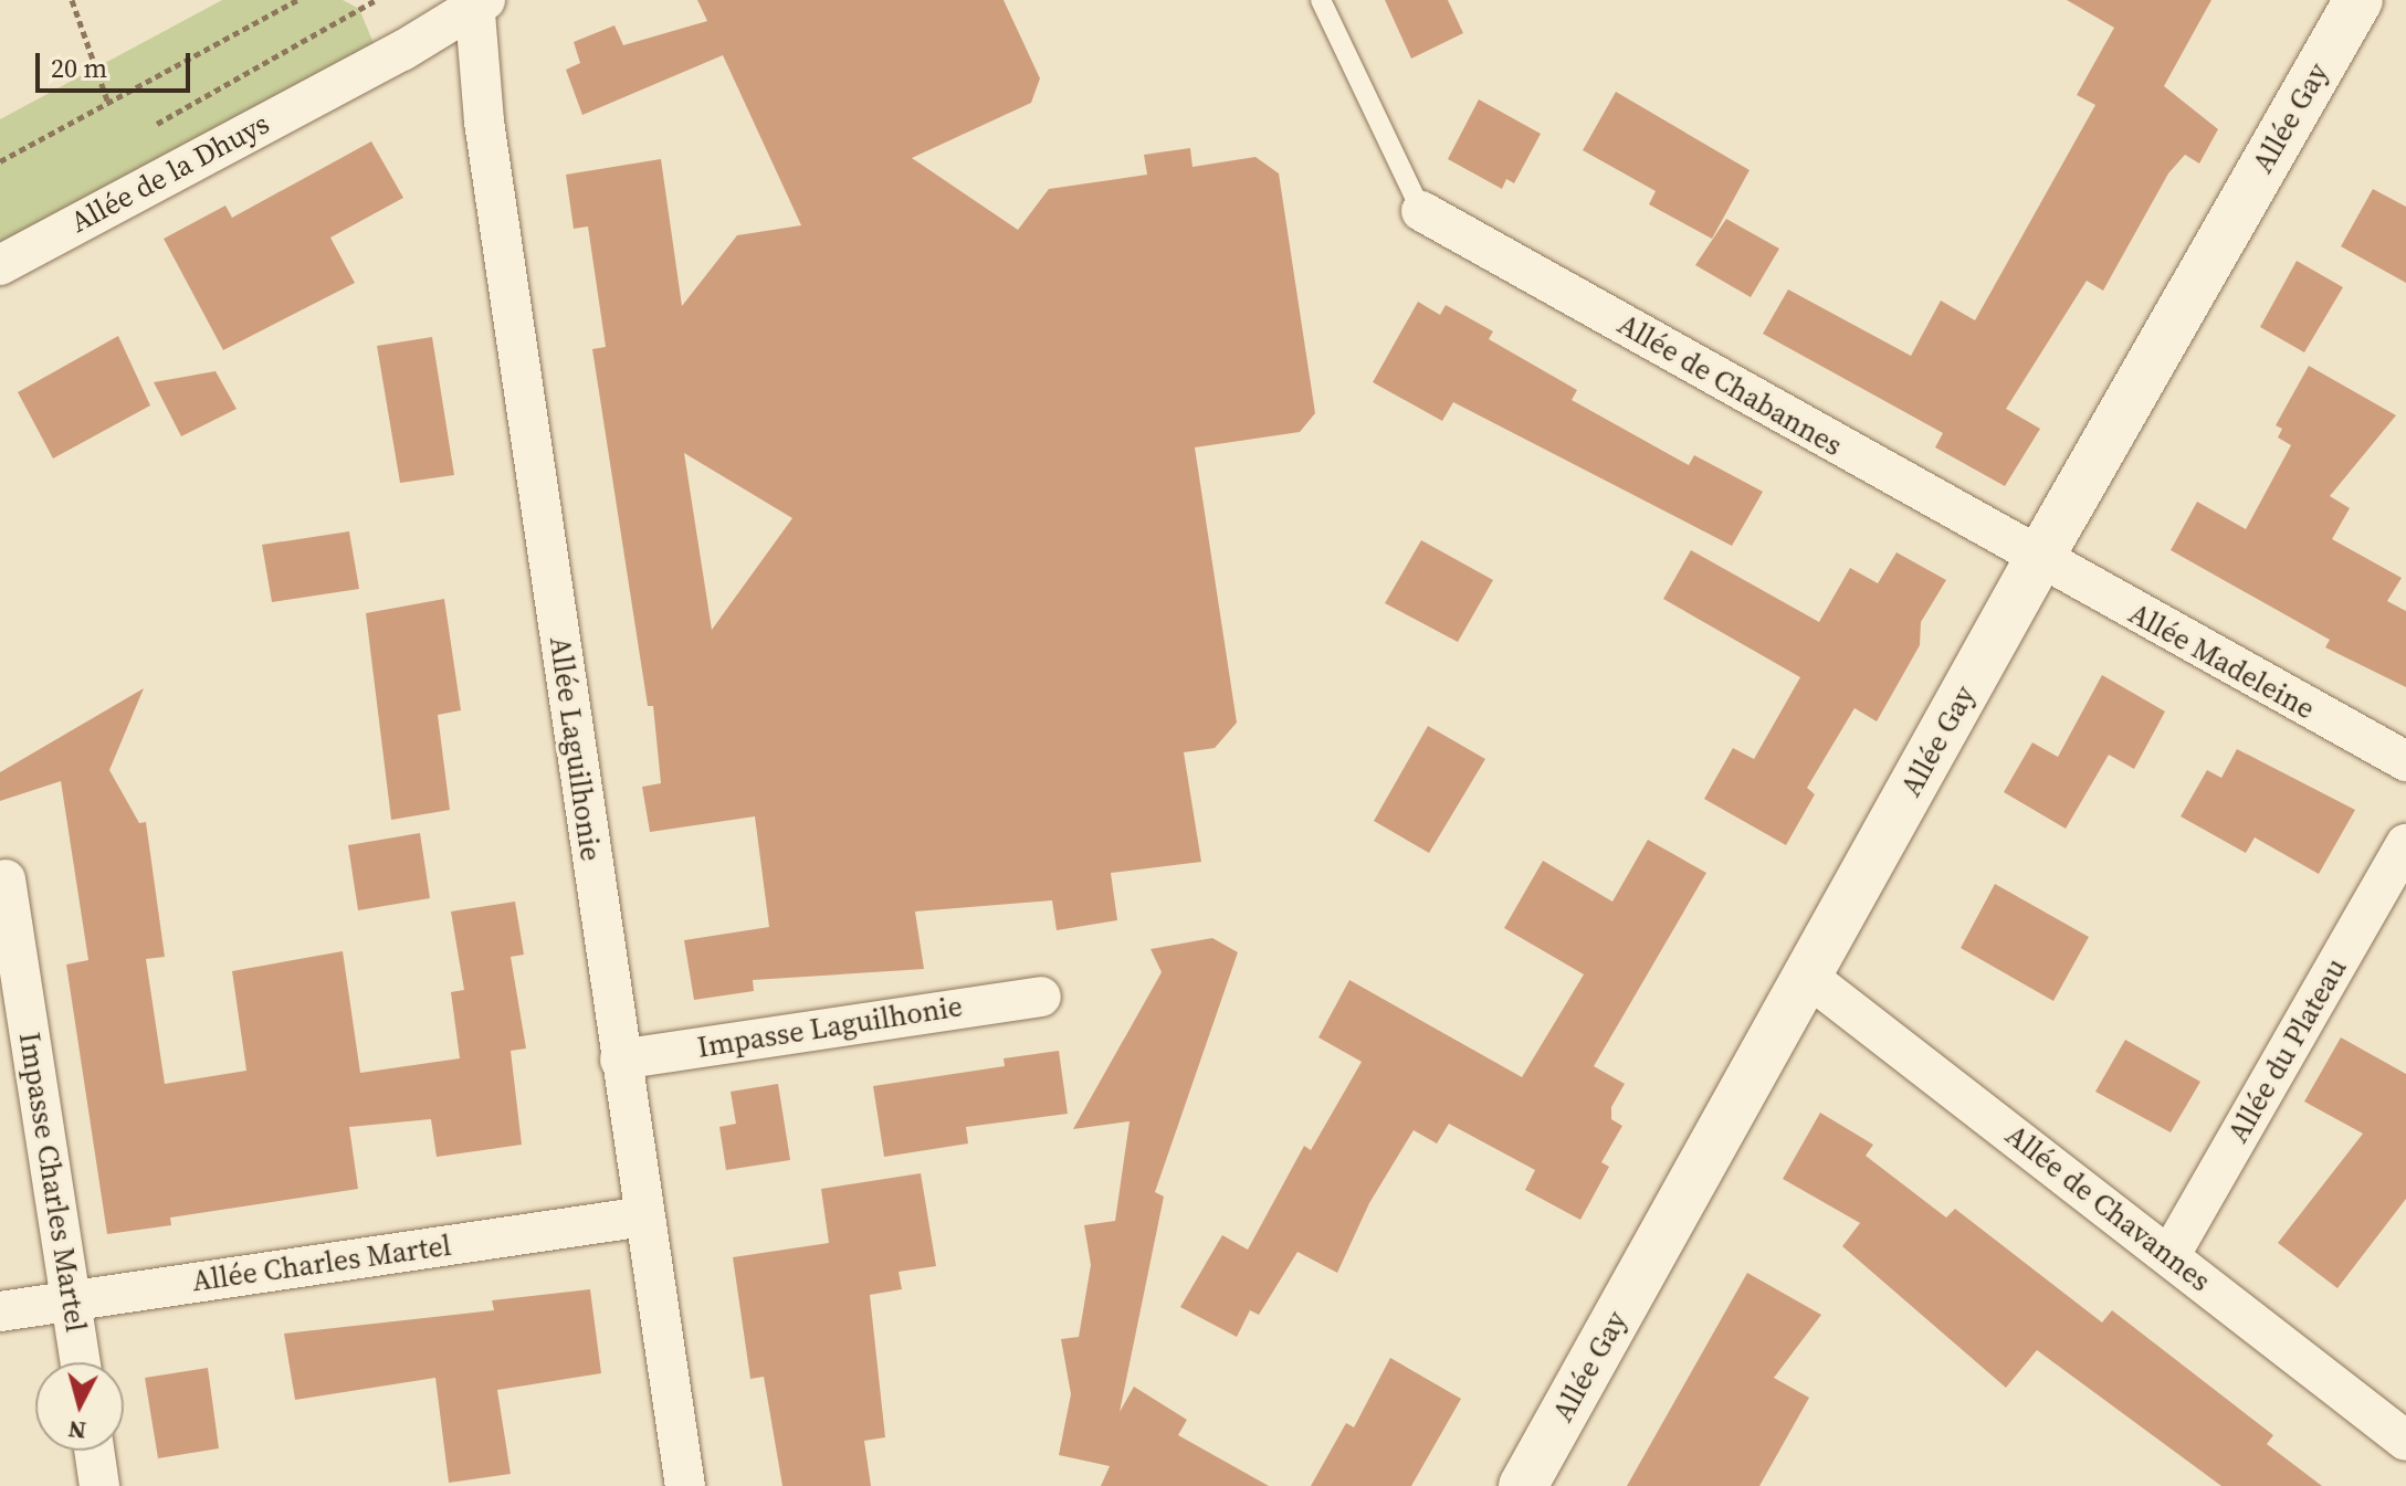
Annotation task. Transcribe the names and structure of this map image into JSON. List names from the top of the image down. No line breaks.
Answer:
{"streets":{"street":["Allée Gay","Allée de la Dhuys","Allée de Chabannes","Allée Madeleine","Allée Laguilhonie","Impasse Laguilhonie","Allée du Plateau","Impasse Charles Martel","Allée de Chavannes","Allée Charles Martel"]},"crossings":[["Allée Gay","Allée de Chabannes"],["Allée Gay","Allée Madeleine"],["Allée Gay","Allée de Chavannes"],["Allée de la Dhuys","Allée Laguilhonie"],["Allée de Chabannes","Allée Madeleine"],["Allée Laguilhonie","Impasse Laguilhonie"],["Allée Laguilhonie","Allée Charles Martel"],["Allée du Plateau","Allée de Chavannes"],["Impasse Charles Martel","Allée Charles Martel"]],"scale_bar":"20 m","north":"bottom"}
